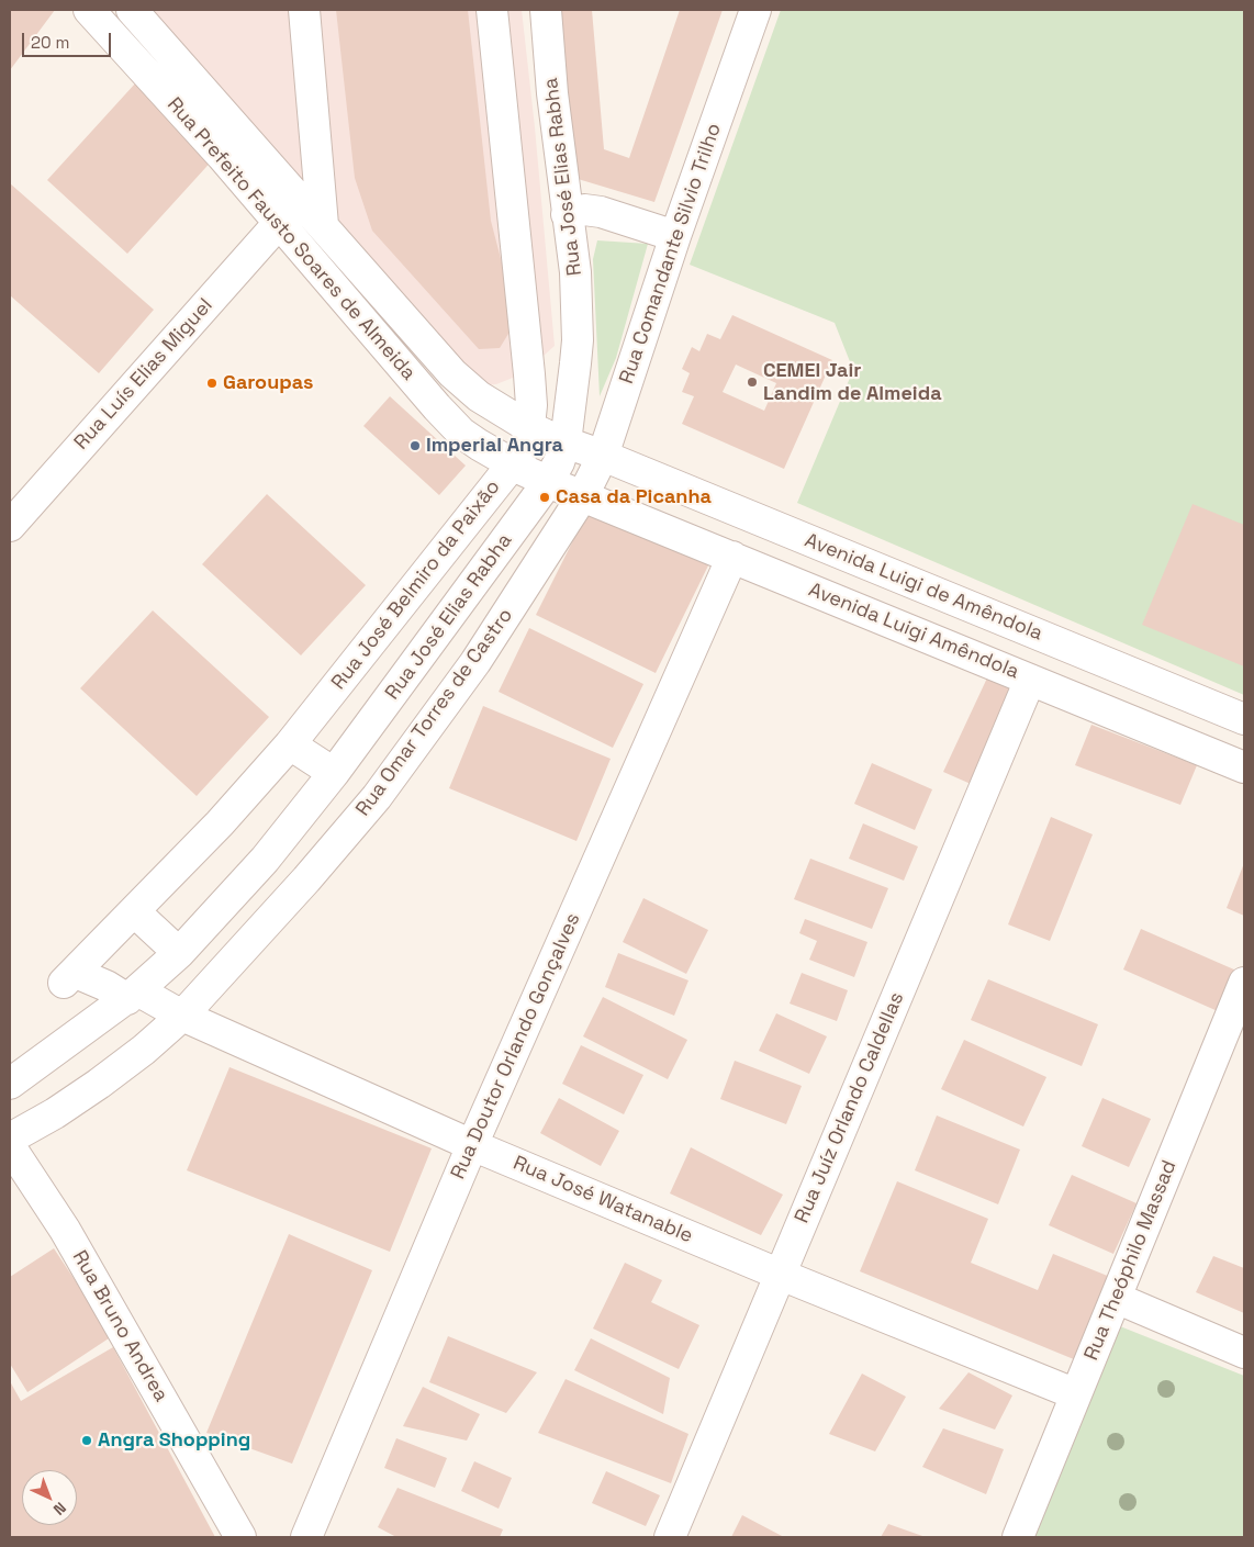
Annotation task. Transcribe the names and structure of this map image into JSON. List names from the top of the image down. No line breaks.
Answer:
{"streets":{"street":["Rua José Elias Rabha","Rua Prefeito Fausto Soares de Almeida","Rua Comandante Silvio Trilho","Rua Luís Elias Miguel","Rua José Belmiro da Paixão","Avenida Luigi de Amêndola","Avenida Luigi Amêndola","Rua Omar Torres de Castro","Rua Doutor Orlando Gonçalves","Rua Juíz Orlando Caldellas","Rua José Watanable","Rua Theóphilo Massad","Rua Bruno Andrea"]},"crossings":[["Rua José Elias Rabha","Rua Prefeito Fausto Soares de Almeida"],["Rua José Elias Rabha","Avenida Luigi de Amêndola"],["Rua José Elias Rabha","Avenida Luigi Amêndola"],["Rua José Elias Rabha","Rua José Watanable"],["Rua Prefeito Fausto Soares de Almeida","Rua Luís Elias Miguel"],["Rua Prefeito Fausto Soares de Almeida","Rua José Belmiro da Paixão"],["Rua Prefeito Fausto Soares de Almeida","Avenida Luigi de Amêndola"],["Rua Prefeito Fausto Soares de Almeida","Avenida Luigi Amêndola"],["Rua Comandante Silvio Trilho","Avenida Luigi de Amêndola"],["Rua Comandante Silvio Trilho","Avenida Luigi Amêndola"],["Rua Comandante Silvio Trilho","Rua Omar Torres de Castro"],["Rua José Belmiro da Paixão","Rua José Watanable"],["Avenida Luigi Amêndola","Rua Omar Torres de Castro"],["Avenida Luigi Amêndola","Rua Doutor Orlando Gonçalves"],["Avenida Luigi Amêndola","Rua Juíz Orlando Caldellas"],["Rua Omar Torres de Castro","Rua José Watanable"],["Rua Doutor Orlando Gonçalves","Rua José Watanable"],["Rua Juíz Orlando Caldellas","Rua José Watanable"],["Rua José Watanable","Rua Theóphilo Massad"]],"places":["CEMEI Jair Landim de Almeida","Garoupas","Imperial Angra","Casa da Picanha","Angra Shopping"],"scale_bar":"20 m","north":"bottom right"}
